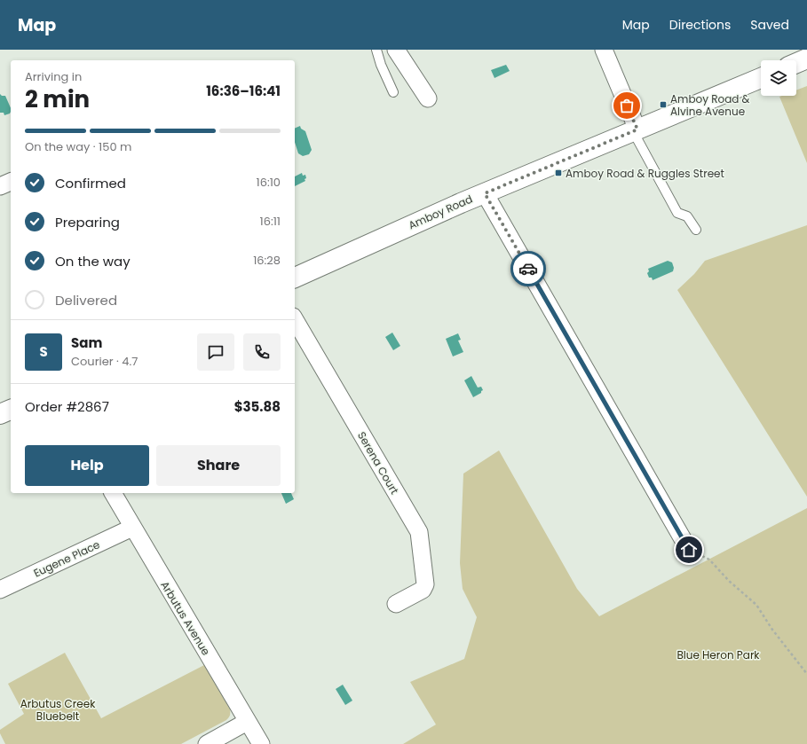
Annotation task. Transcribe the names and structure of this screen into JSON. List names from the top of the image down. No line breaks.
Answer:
{"streets":{"main road":["Amboy Road"],"street":["Serena Court","Eugene Place","Arbutus Avenue"]},"crossings":[["Eugene Place","Arbutus Avenue"]],"parks":["Blue Heron Park","Arbutus Creek Bluebelt"],"places":{"transit":["Amboy Road & Alvine Avenue","Amboy Road & Ruggles Street"]},"page":{"header":"Map","nav":["Map","Directions","Saved"],"heading":["2 min","Arriving in","16:36–16:41"],"panel":["Sam","Courier · 4.7","Order #2867","$35.88"],"bar":"On the way · 150 m","list":[["Confirmed","16:10"],["Preparing","16:11"],["On the way","16:28"],"Delivered"],"round":"S","buttons":["Help","Share"]}}
